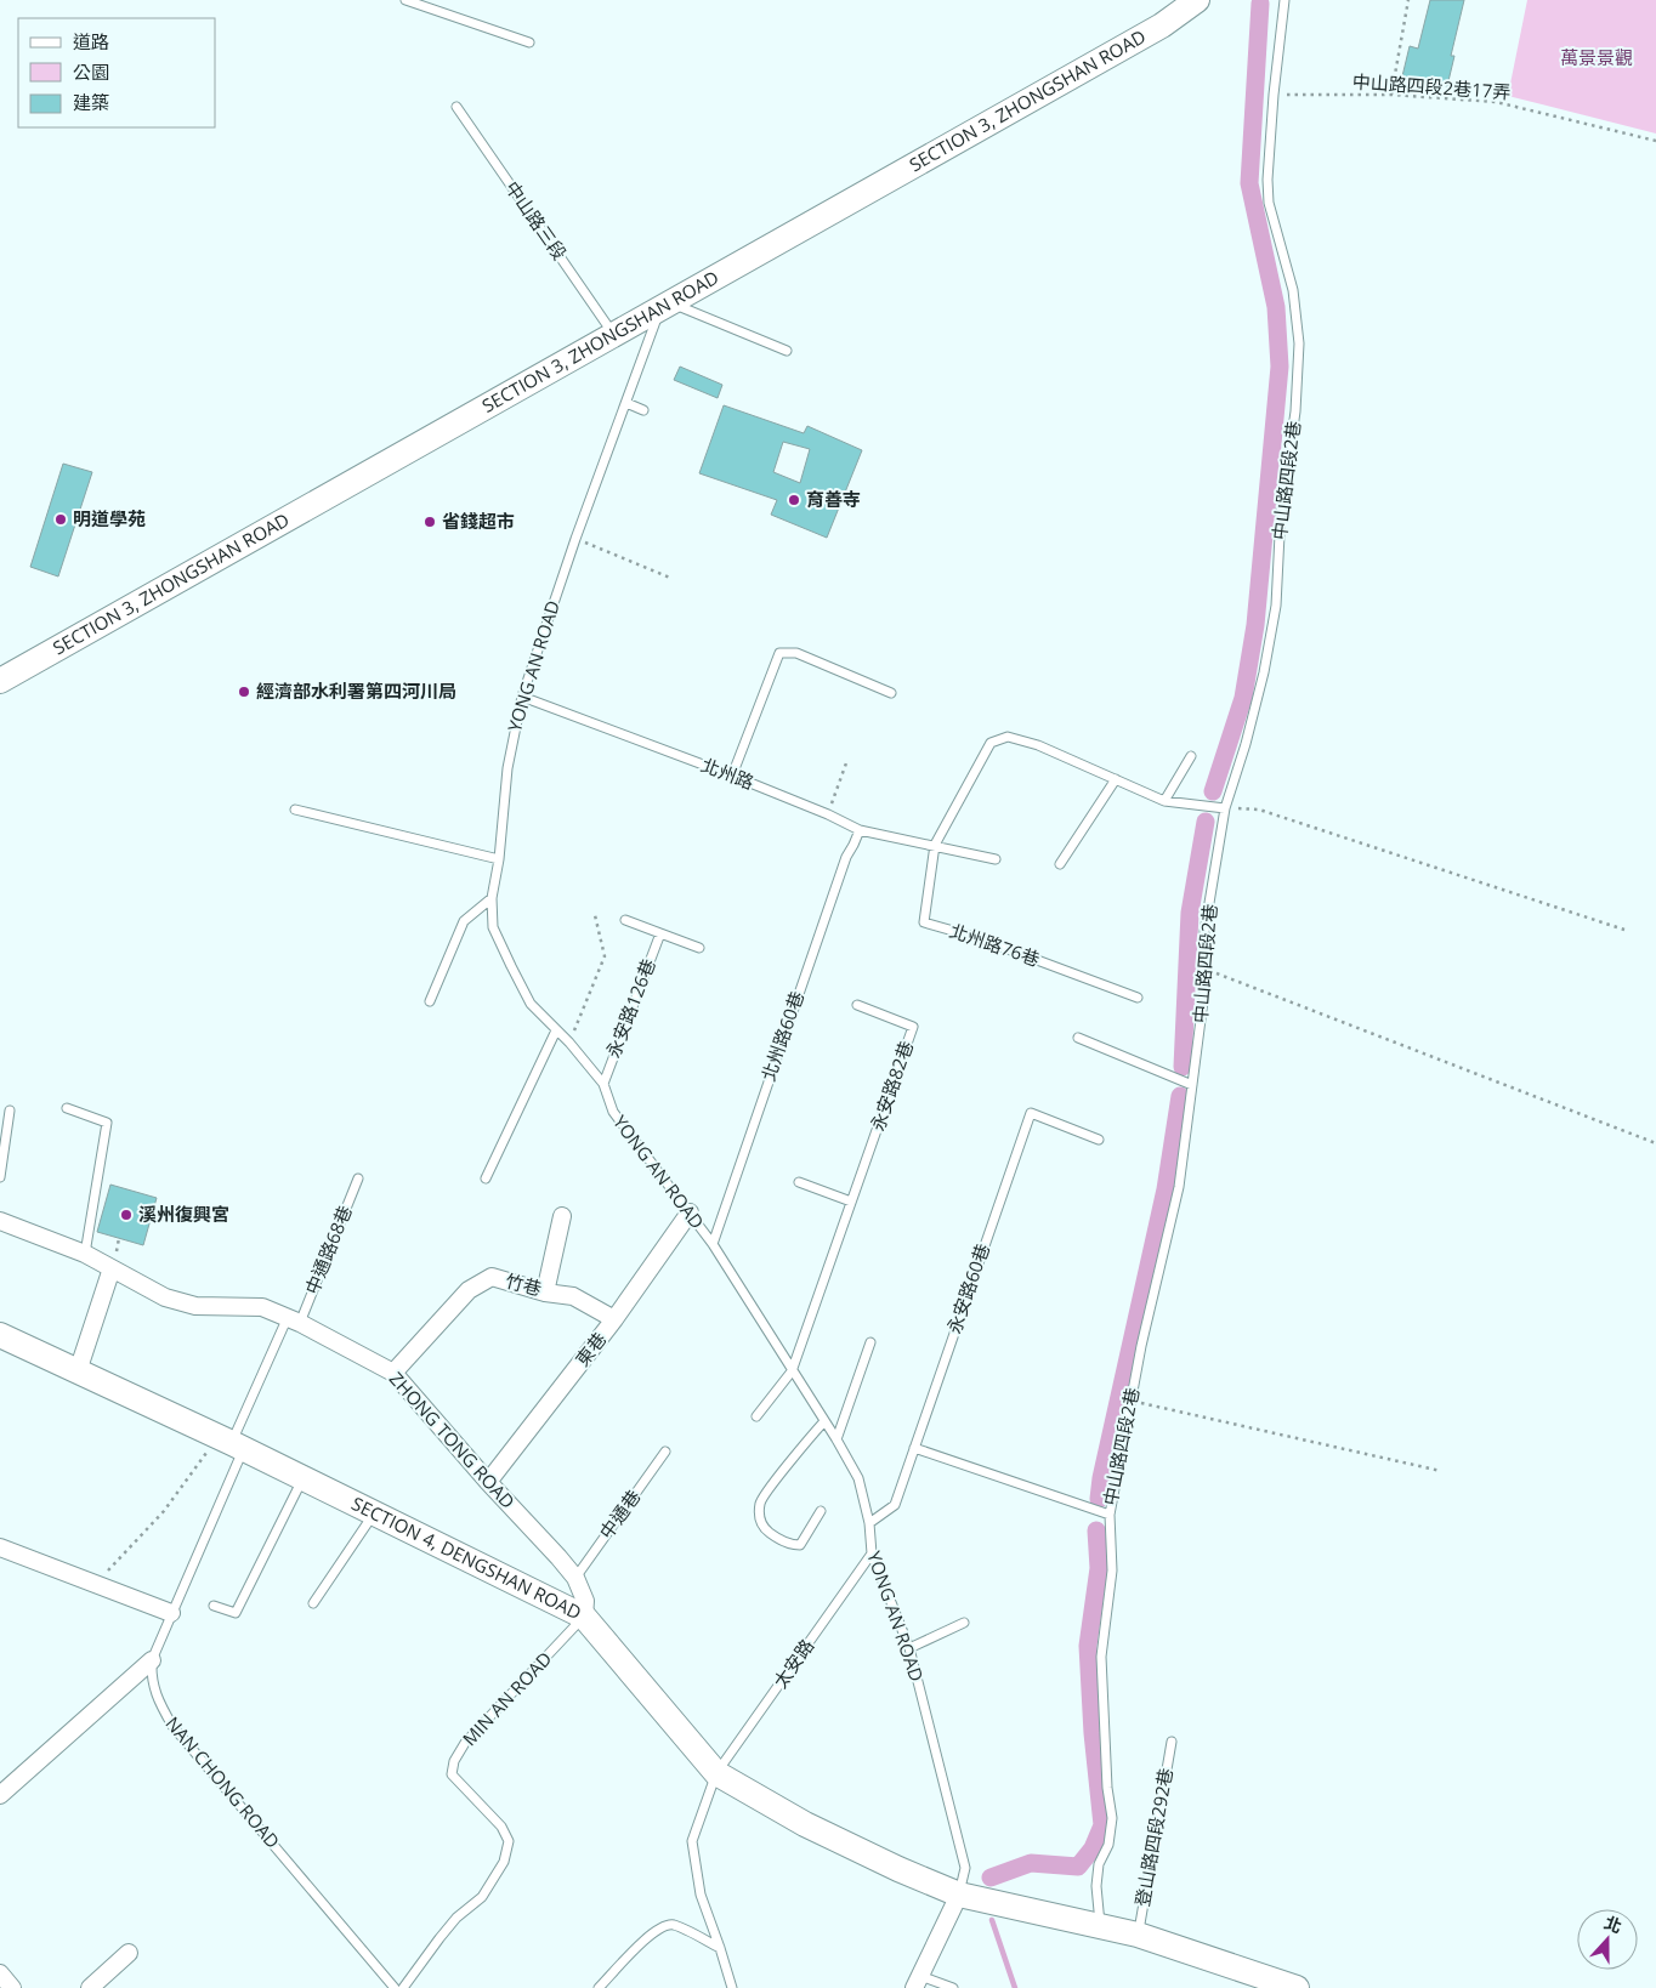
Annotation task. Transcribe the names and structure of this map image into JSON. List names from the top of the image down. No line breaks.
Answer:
{"streets":{"street":["SECTION 3, ZHONGSHAN ROAD","竹巷","東巷","ZHONG TONG ROAD","SECTION 4, DENGSHAN ROAD"],"lane":["中山路三段","中山路四段2巷","YONG AN ROAD","北州路","北州路76巷","永安路126巷","北州路60巷","永安路82巷","中通路68巷","永安路60巷","中通巷","太安路","MIN AN ROAD","NAN CHONG ROAD","登山路四段292巷"],"path":["中山路四段2巷17弄"]},"crossings":[["中山路四段2巷17弄","中山路四段2巷"],["SECTION 3, ZHONGSHAN ROAD","中山路三段"],["SECTION 3, ZHONGSHAN ROAD","YONG AN ROAD"],["中山路四段2巷","SECTION 4, DENGSHAN ROAD"],["YONG AN ROAD","北州路"],["YONG AN ROAD","永安路126巷"],["YONG AN ROAD","北州路60巷"],["YONG AN ROAD","永安路82巷"],["YONG AN ROAD","永安路60巷"],["YONG AN ROAD","東巷"],["YONG AN ROAD","SECTION 4, DENGSHAN ROAD"],["YONG AN ROAD","太安路"],["北州路","北州路76巷"],["北州路","北州路60巷"],["中通路68巷","ZHONG TONG ROAD"],["中通路68巷","SECTION 4, DENGSHAN ROAD"],["中通路68巷","NAN CHONG ROAD"],["竹巷","東巷"],["竹巷","ZHONG TONG ROAD"],["東巷","ZHONG TONG ROAD"],["ZHONG TONG ROAD","中通巷"],["ZHONG TONG ROAD","SECTION 4, DENGSHAN ROAD"],["ZHONG TONG ROAD","MIN AN ROAD"],["SECTION 4, DENGSHAN ROAD","太安路"],["SECTION 4, DENGSHAN ROAD","MIN AN ROAD"],["SECTION 4, DENGSHAN ROAD","NAN CHONG ROAD"],["SECTION 4, DENGSHAN ROAD","登山路四段292巷"]],"parks":["萬景景觀"],"places":["育善寺","明道學苑","省錢超市","經濟部水利署第四河川局","溪州復興宮"],"legend":["道路","公園","建築"],"north":"top"}
